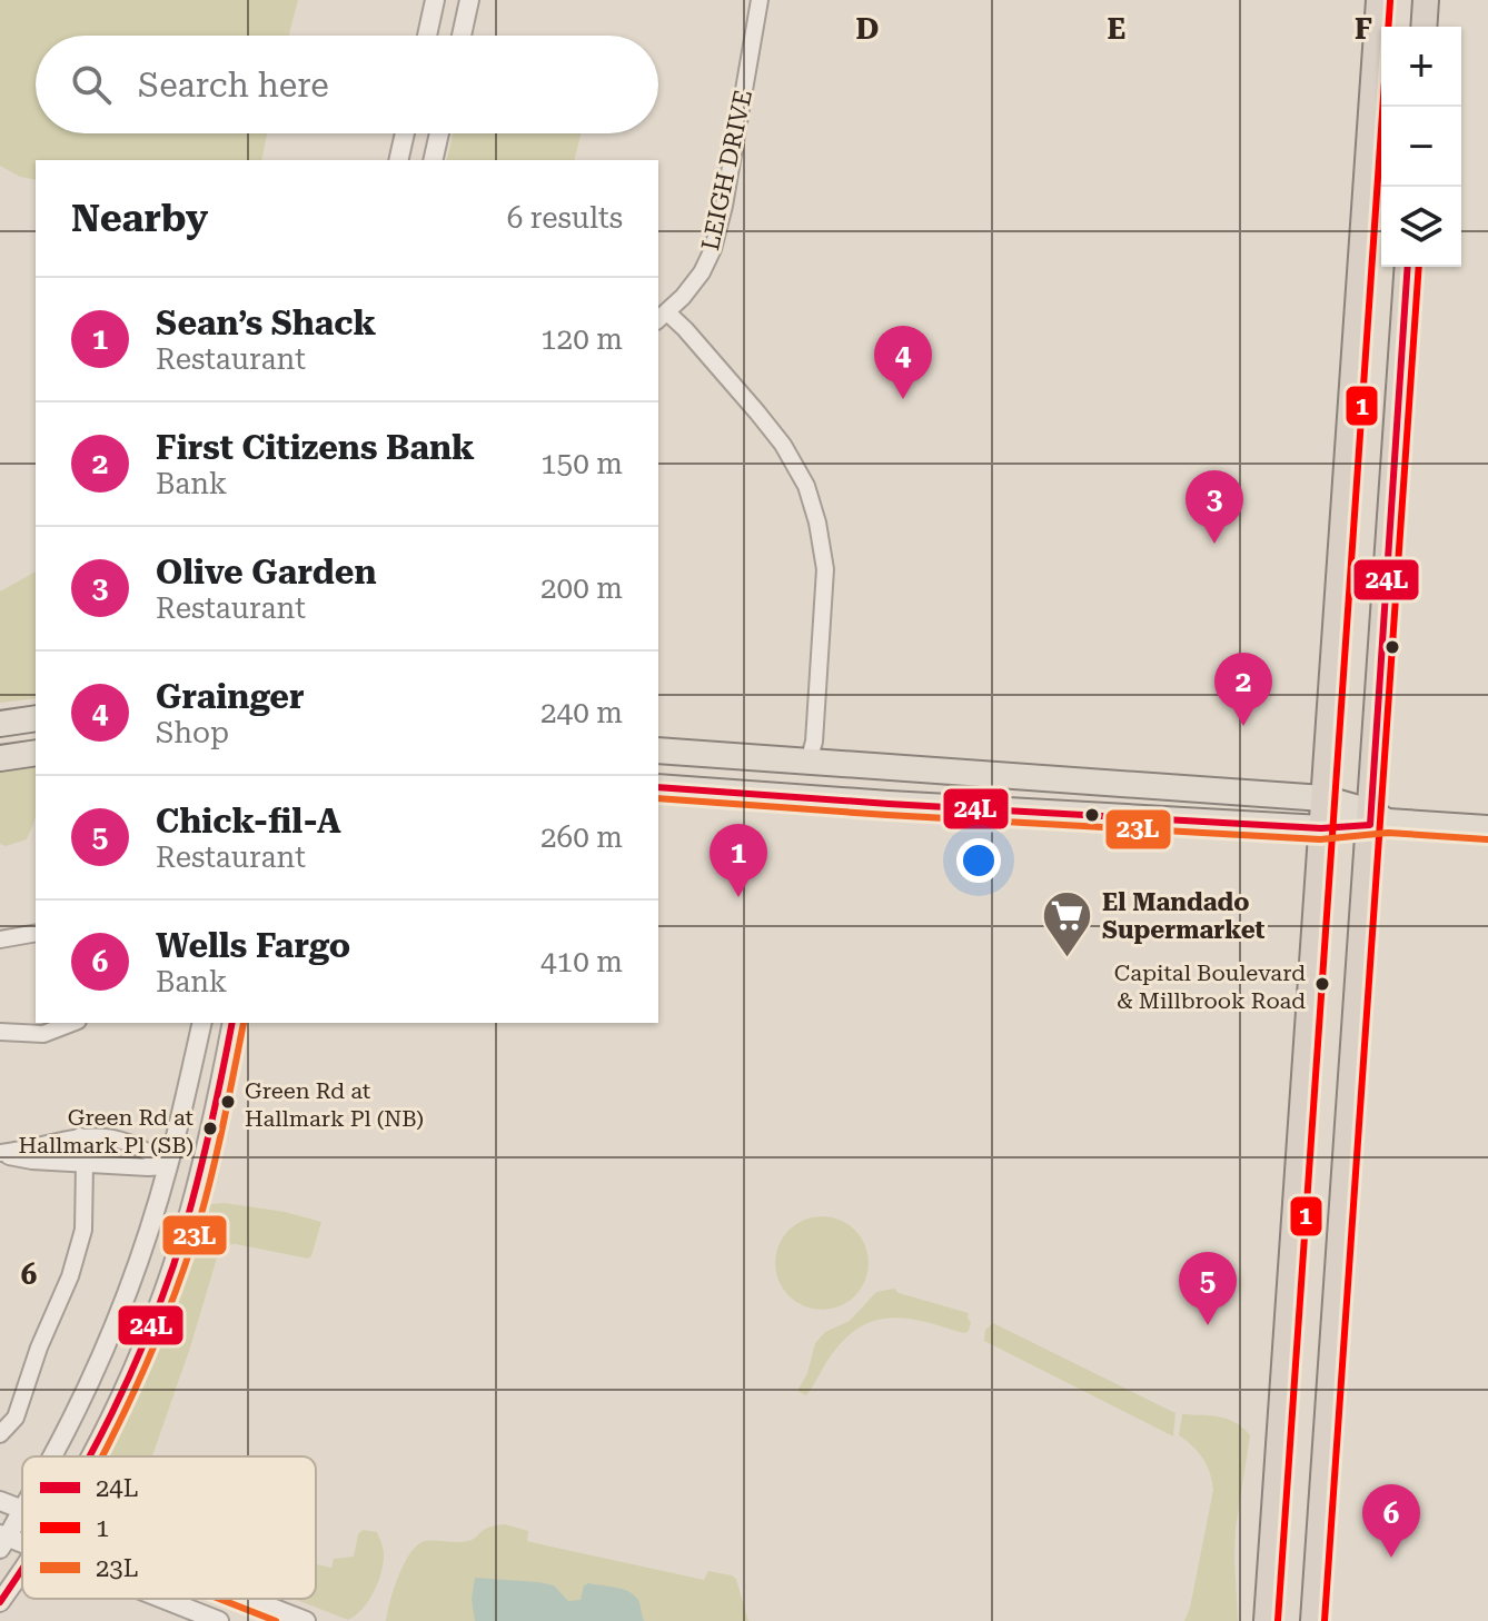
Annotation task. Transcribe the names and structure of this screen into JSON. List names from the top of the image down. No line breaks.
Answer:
{"streets":{"street":["LEIGH DRIVE"]},"places":{"supermarket":["El Mandado Supermarket"],"other":["Capital Boulevard & Millbrook Road","Green Rd at Hallmark Pl (NB)","Green Rd at Hallmark Pl (SB)"]},"lines":["transit line 1","transit line 24L","transit line 23L"],"legend":["24L","1","23L"],"page":{"map_buttons":["+","−"],"search":"Search here","heading":["Nearby","6 results"],"list":[{"mark":"1","name":"Sean’s Shack","note":"Restaurant","value":"120 m"},{"mark":"2","name":"First Citizens Bank","note":"Bank","value":"150 m"},{"mark":"3","name":"Olive Garden","note":"Restaurant","value":"200 m"},{"mark":"4","name":"Grainger","note":"Shop","value":"240 m"},{"mark":"5","name":"Chick-fil-A","note":"Restaurant","value":"260 m"},{"mark":"6","name":"Wells Fargo","note":"Bank","value":"410 m"}],"pins":["4","3","2","1","5","6"]},"grid":{"columns":["D","E","F"],"rows":["6"]}}
